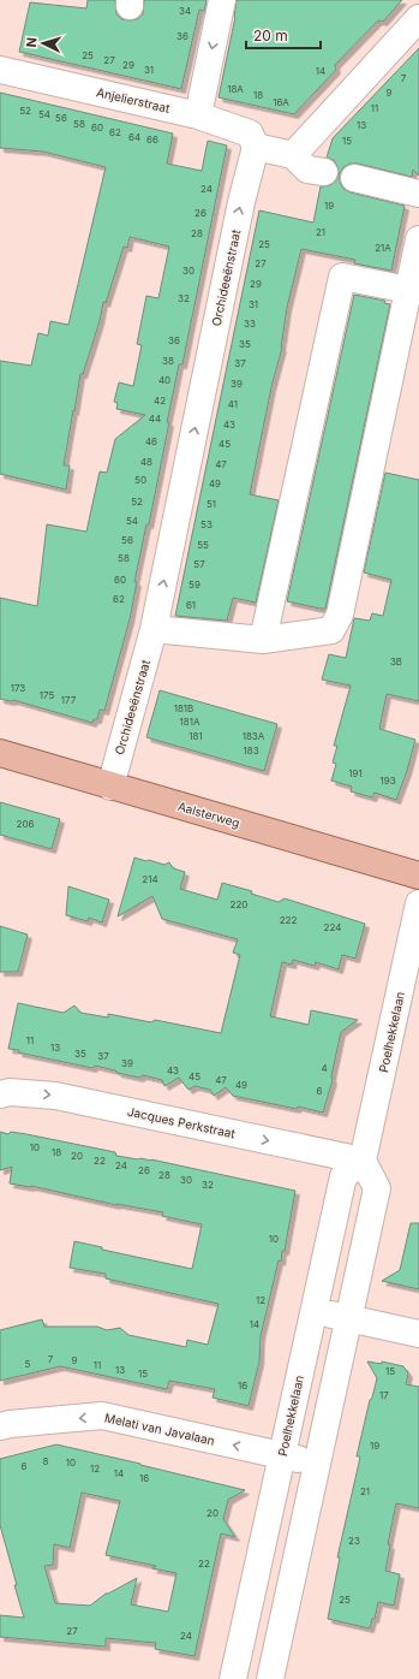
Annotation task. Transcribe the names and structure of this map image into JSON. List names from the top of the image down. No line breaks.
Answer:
{"streets":{"main road":["Aalsterweg"],"street":["Anjelierstraat","Orchideeënstraat","Poelhekkelaan","Jacques Perkstraat","Melati van Javalaan"]},"crossings":[["Anjelierstraat","Orchideeënstraat"],["Orchideeënstraat","Aalsterweg"],["Poelhekkelaan","Jacques Perkstraat"],["Poelhekkelaan","Melati van Javalaan"]],"one_way":["Orchideeënstraat","Jacques Perkstraat","Melati van Javalaan"],"house_numbers":["34","36","25","27","29","31","14","7","18A","9","18","16A","11","52","54","56","58","13","60","62","64","66","15","24","19","26","21","28","25","21A","27","30","29","32","31","33","36","35","38","37","40","39","42","41","44","43","46","45","48","47","50","49","52","51","54","53","56","55","58","57","60","59","62","61","3B","173","175","177","181B","181A","181","183A","183","191","193","206","214","220","222","224","11","13","35","37","39","4","43","45","47","49","6","10","18","20","22","24","26","28","30","32","10","12","14","7","9","5","11","13","15","15","16","17","19","8","10","6","12","14","16","21","20","23","22","25","27","24"],"scale_bar":"20 m","north":"left"}
